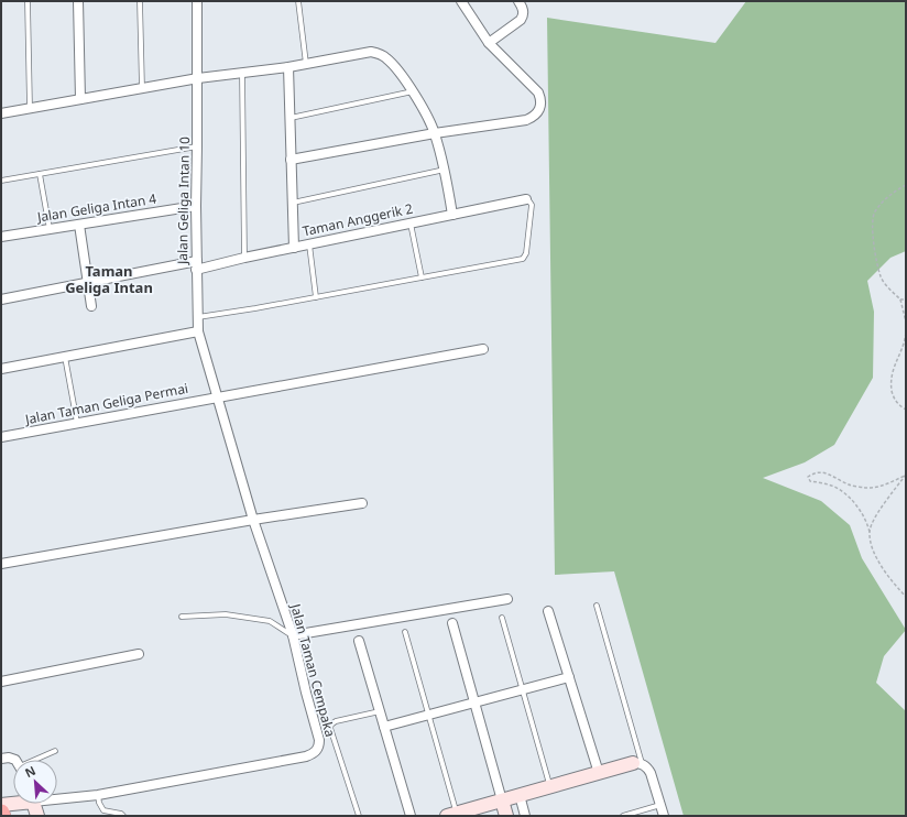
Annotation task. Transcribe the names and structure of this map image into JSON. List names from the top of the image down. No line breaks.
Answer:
{"streets":{"street":["Jalan Geliga Intan 10","Jalan Geliga Intan 4","Taman Anggerik 2","Jalan Taman Geliga Permai","Jalan Taman Cempaka"]},"crossings":[["Jalan Geliga Intan 10","Jalan Geliga Intan 4"],["Jalan Geliga Intan 10","Taman Anggerik 2"],["Jalan Geliga Intan 10","Jalan Taman Geliga Permai"],["Jalan Geliga Intan 10","Jalan Taman Cempaka"],["Jalan Taman Geliga Permai","Jalan Taman Cempaka"]],"districts":["Taman Geliga Intan"],"north":"top left"}
